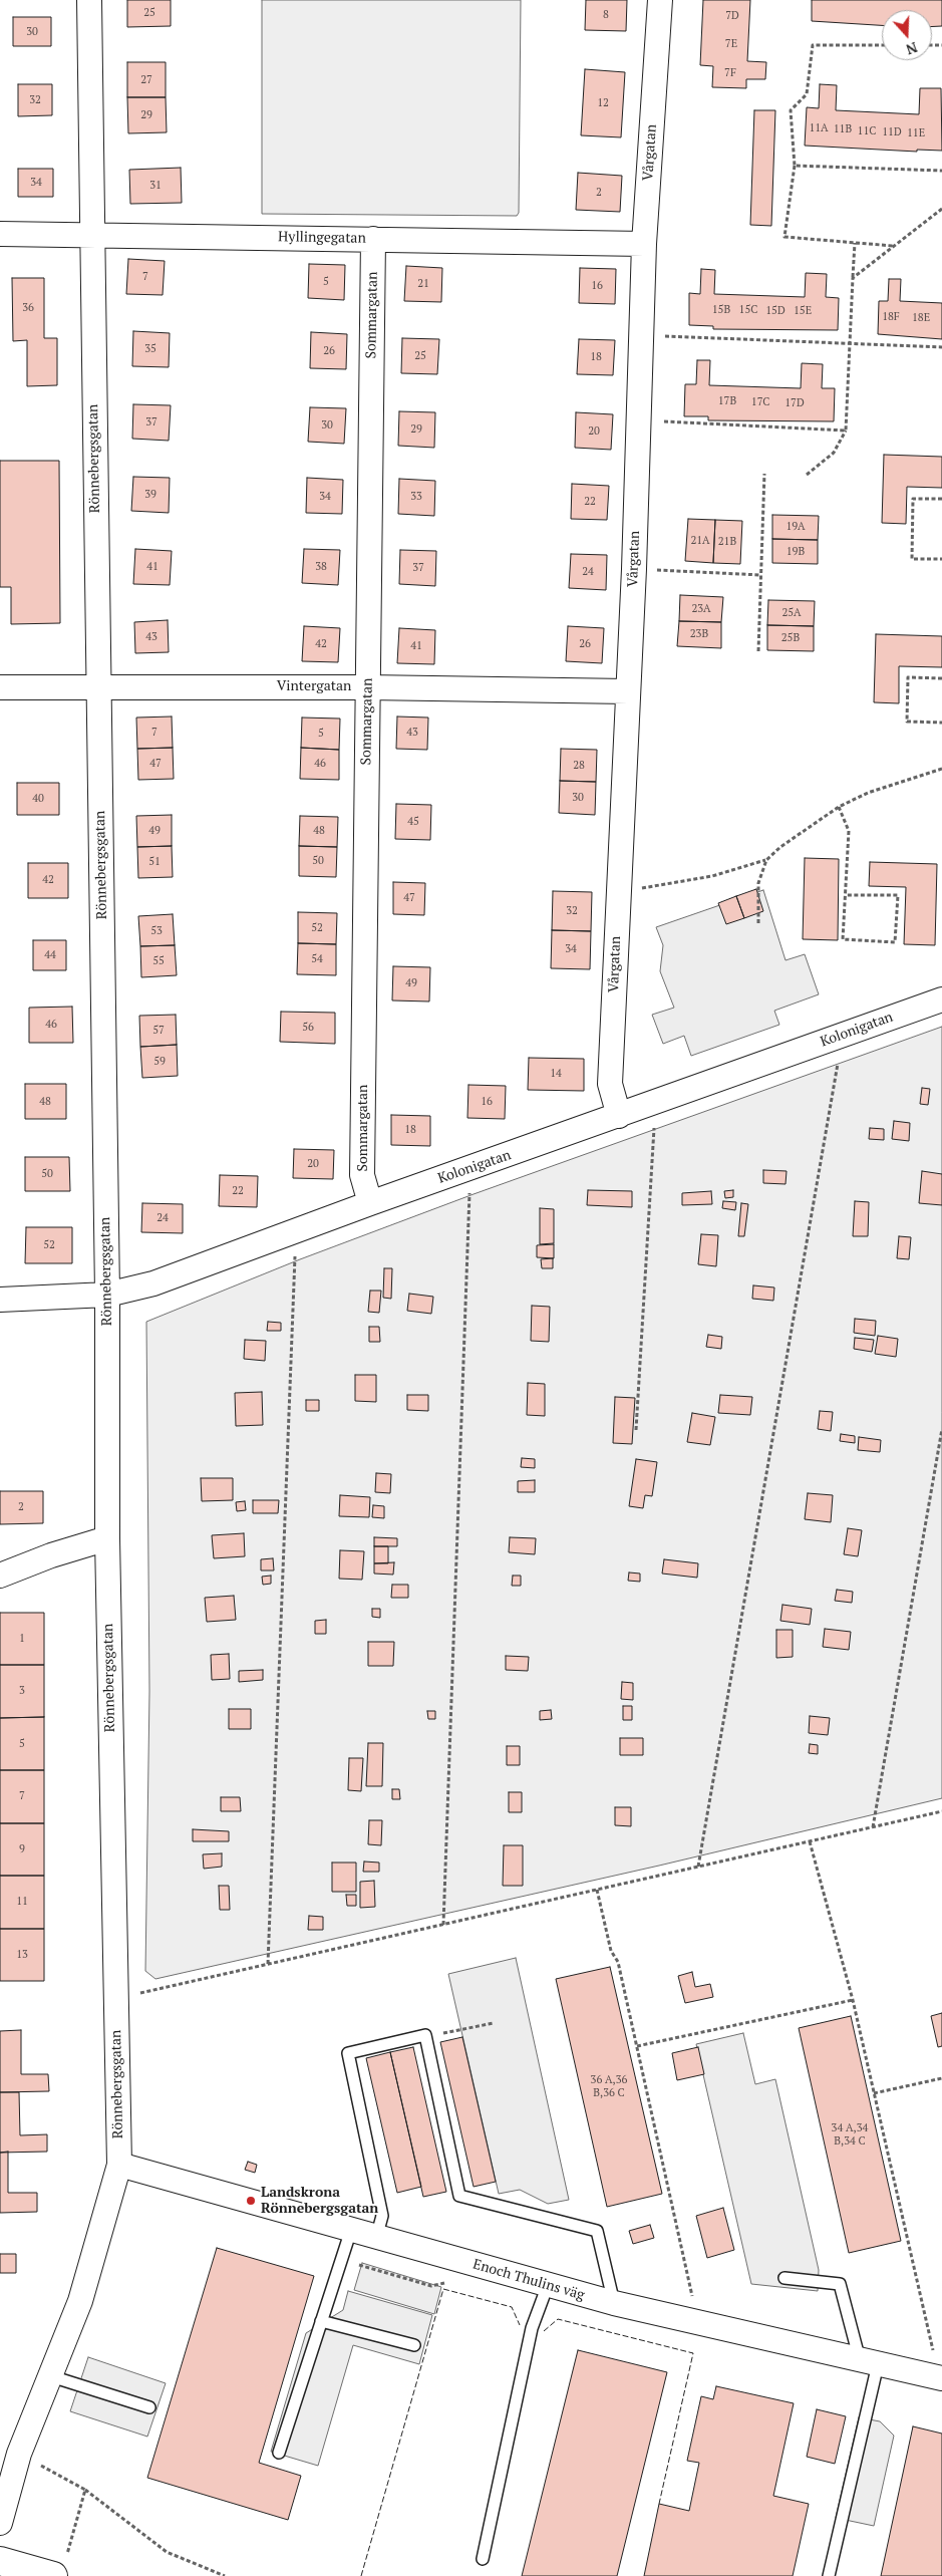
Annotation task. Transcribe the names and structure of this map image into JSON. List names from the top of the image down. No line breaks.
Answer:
{"streets":{"street":["Vårgatan","Hyllingegatan","Sommargatan","Rönnebergsgatan","Vintergatan","Kolonigatan","Enoch Thulins väg"]},"crossings":[["Vårgatan","Hyllingegatan"],["Vårgatan","Vintergatan"],["Vårgatan","Kolonigatan"],["Hyllingegatan","Sommargatan"],["Hyllingegatan","Rönnebergsgatan"],["Sommargatan","Vintergatan"],["Sommargatan","Kolonigatan"],["Rönnebergsgatan","Vintergatan"],["Rönnebergsgatan","Kolonigatan"],["Rönnebergsgatan","Enoch Thulins väg"]],"places":["Landskrona Rönnebergsgatan"],"house_numbers":["25","8","7D","30","7E","7F","27","32","12","29","11A","11B","11C","11D","11E","34","31","2","7","5","21","16","36","15B","15C","15D","15E","18F","18E","35","26","25","18","17B","17C","17D","37","30","29","20","39","34","33","22","19A","21A","21B","19B","41","38","37","24","23A","25A","23B","43","25B","42","26","41","7","43","5","47","46","28","30","40","45","49","48","50","51","42","47","32","52","53","34","44","54","55","49","46","56","57","59","14","48","16","18","20","50","22","24","52","2","1","3","5","7","9","11","13","36 A,36 B,36 C","34 A,34 B,34 C"],"north":"bottom"}
